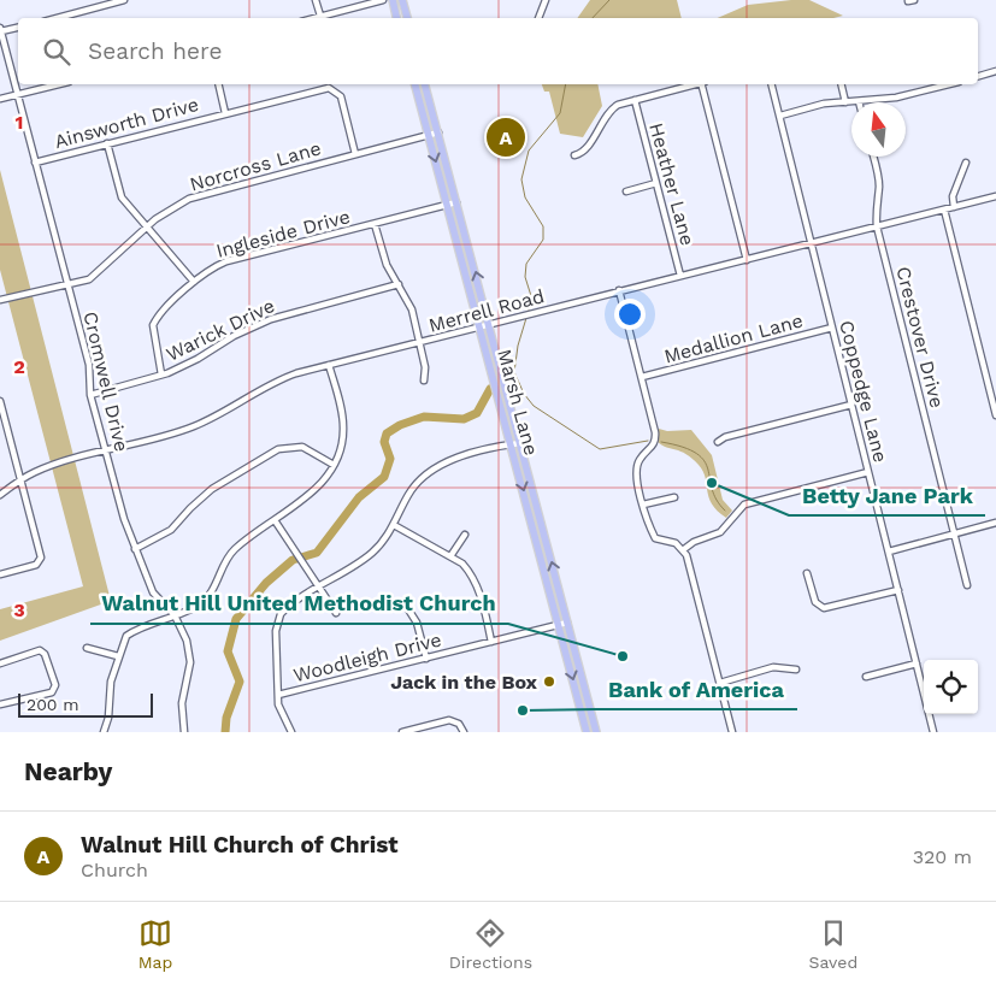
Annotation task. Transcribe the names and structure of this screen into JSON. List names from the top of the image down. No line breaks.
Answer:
{"streets":{"main road":["Marsh Lane"],"street":["Ainsworth Drive","Norcross Lane","Heather Lane","Ingleside Drive","Merrell Road","Warick Drive","Crestover Drive","Medallion Lane","Cromwell Drive","Coppedge Lane","Woodleigh Drive"]},"crossings":[["Ainsworth Drive","Norcross Lane"],["Ainsworth Drive","Cromwell Drive"],["Norcross Lane","Cromwell Drive"],["Norcross Lane","Marsh Lane"],["Heather Lane","Merrell Road"],["Ingleside Drive","Warick Drive"],["Ingleside Drive","Marsh Lane"],["Merrell Road","Crestover Drive"],["Merrell Road","Cromwell Drive"],["Merrell Road","Coppedge Lane"],["Merrell Road","Marsh Lane"],["Warick Drive","Cromwell Drive"],["Medallion Lane","Coppedge Lane"],["Marsh Lane","Woodleigh Drive"]],"places":["Betty Jane Park","Walnut Hill United Methodist Church","Jack in the Box","Bank of America"],"scale_bar":"200 m","north":"top","page":{"search":"Search here","pins":"A","scale":"200 m","heading":"Nearby","list":[{"mark":"A","name":"Walnut Hill Church of Christ","note":"Church","value":"320 m"}],"nav":["Map","Directions","Saved"]},"grid":{"rows":["1","2","3"]}}
